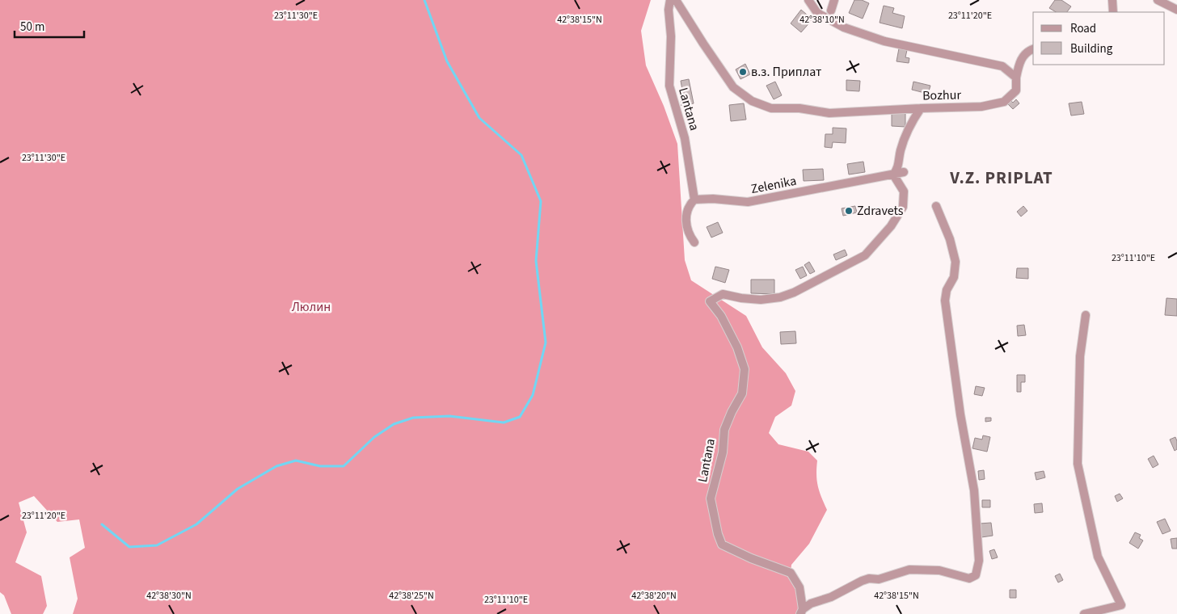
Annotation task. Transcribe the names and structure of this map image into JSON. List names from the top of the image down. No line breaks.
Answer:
{"streets":{"street":["Bozhur","Lantana","Zelenika"]},"crossings":[["Lantana","Zelenika"]],"districts":["V.Z. PRIPLAT"],"parks":["Люлин"],"places":["в.з. Приплат","Zdravets"],"legend":["Road","Building"],"scale_bar":"50 m","coordinates":["23°11'20\"E","23°11'30\"E","42°38'15\"N","42°38'10\"N","23°11'10\"E","42°38'30\"N","42°38'25\"N","42°38'20\"N"]}
